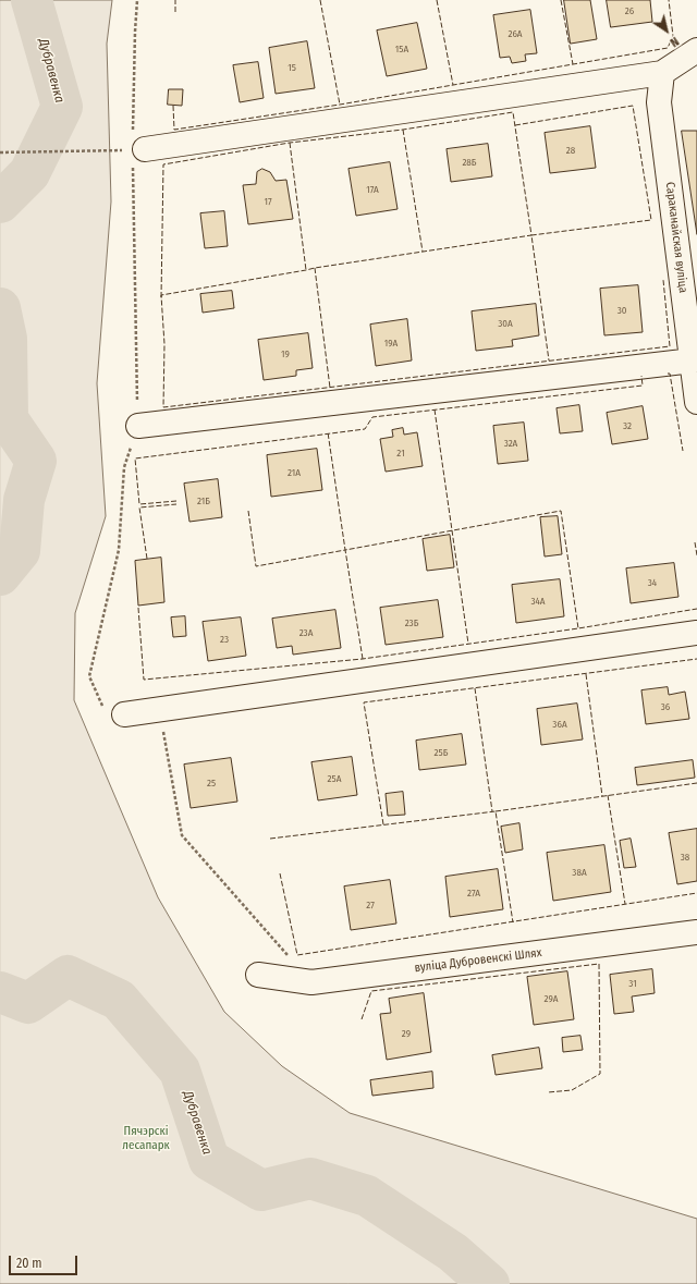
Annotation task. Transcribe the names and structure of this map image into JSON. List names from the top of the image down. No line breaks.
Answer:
{"streets":{"street":["Сараканайская вуліца","вуліца Дубровенскі Шлях"]},"water":["Дубравенка"],"parks":["Пячэрскі лесапарк"],"house_numbers":["26","26А","15А","15","28","28Б","17А","17","30","30А","19А","19","32","32А","21","21А","21Б","34","34А","23Б","23А","23","36","36А","25Б","25А","25","38","38А","27А","27","31","29А","29"],"scale_bar":"20 m","north":"bottom right"}
